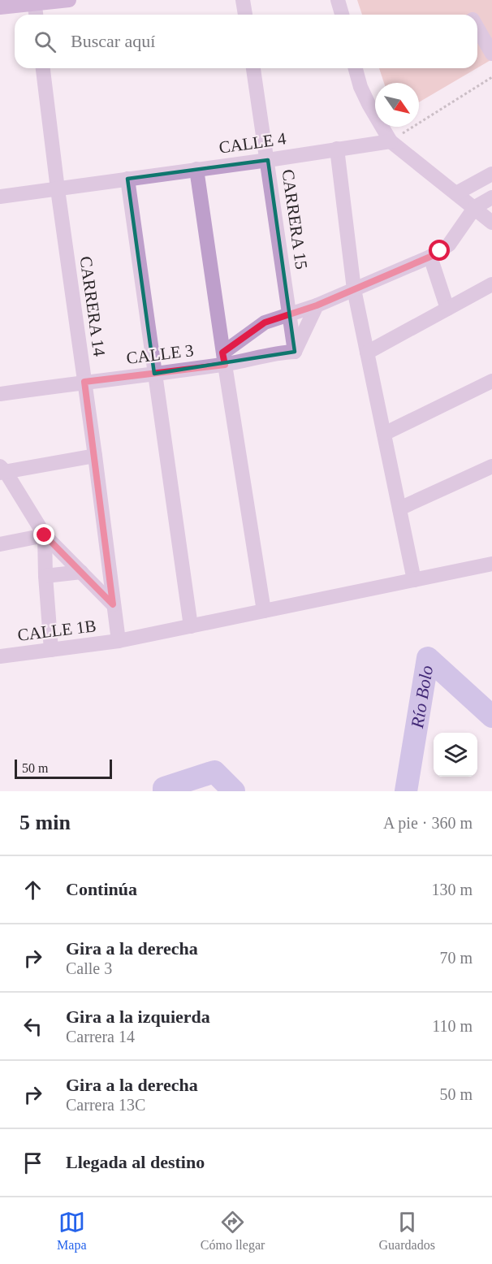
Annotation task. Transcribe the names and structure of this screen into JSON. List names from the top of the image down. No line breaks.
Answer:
{"streets":{"street":["CALLE 4","CARRERA 15","CARRERA 14","CALLE 3","CALLE 1B"]},"crossings":[["CALLE 4","CARRERA 15"],["CALLE 4","CARRERA 14"],["CARRERA 15","CALLE 3"],["CARRERA 14","CALLE 3"],["CARRERA 14","CALLE 1B"]],"water":["Río Bolo"],"scale_bar":"50 m","north":"bottom right","page":{"search":"Buscar aquí","scale":"50 m","heading":["5 min","A pie · 360 m"],"list":[["Continúa","130 m"],["Gira a la derecha","Calle 3","70 m"],["Gira a la izquierda","Carrera 14","110 m"],["Gira a la derecha","Carrera 13C","50 m"],"Llegada al destino"],"nav":["Mapa","Cómo llegar","Guardados"]}}
